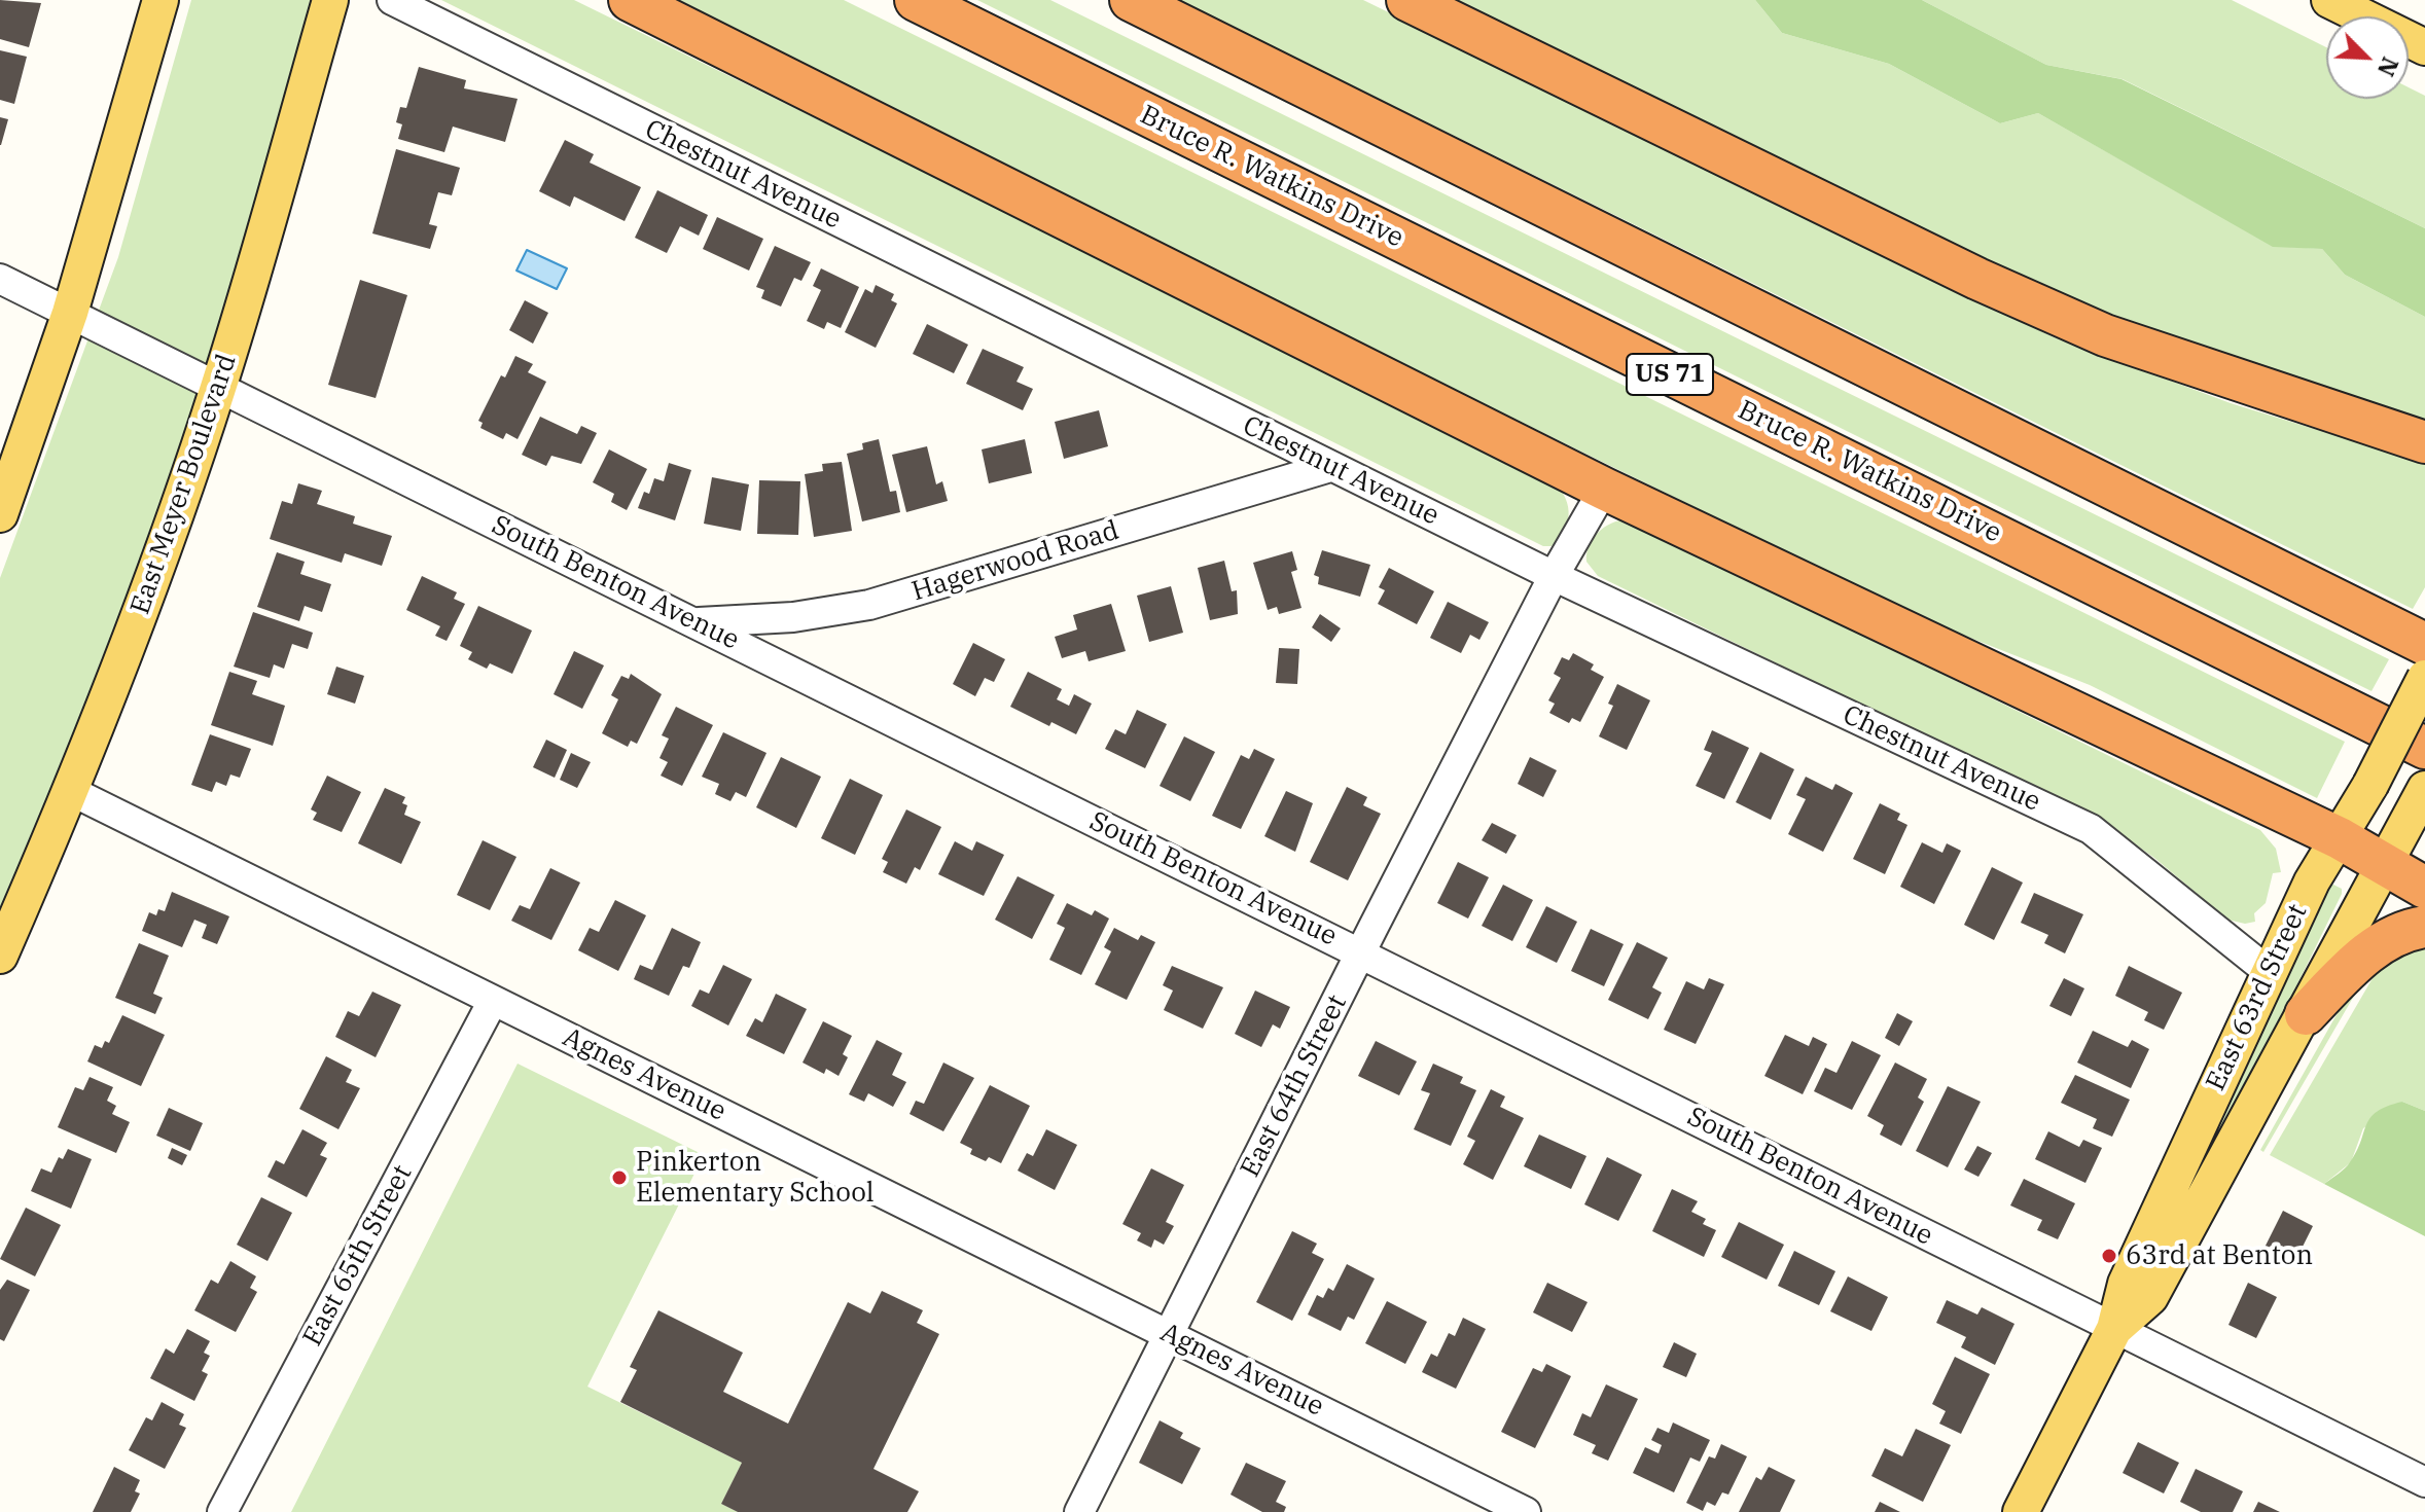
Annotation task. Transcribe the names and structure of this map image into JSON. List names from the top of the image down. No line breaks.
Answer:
{"streets":{"highway":["Bruce R. Watkins Drive","US 71"],"main road":["East Meyer Boulevard","East 63rd Street"],"street":["Chestnut Avenue","Hagerwood Road","South Benton Avenue","Agnes Avenue","East 64th Street","East 65th Street"]},"crossings":[["Chestnut Avenue","Hagerwood Road"],["Chestnut Avenue","East 63rd Street"],["Chestnut Avenue","East 64th Street"],["East Meyer Boulevard","South Benton Avenue"],["East Meyer Boulevard","Agnes Avenue"],["Hagerwood Road","South Benton Avenue"],["South Benton Avenue","East 63rd Street"],["South Benton Avenue","East 64th Street"],["Agnes Avenue","East 64th Street"],["Agnes Avenue","East 65th Street"]],"places":["Pinkerton Elementary School","63rd at Benton"],"north":"bottom right"}
